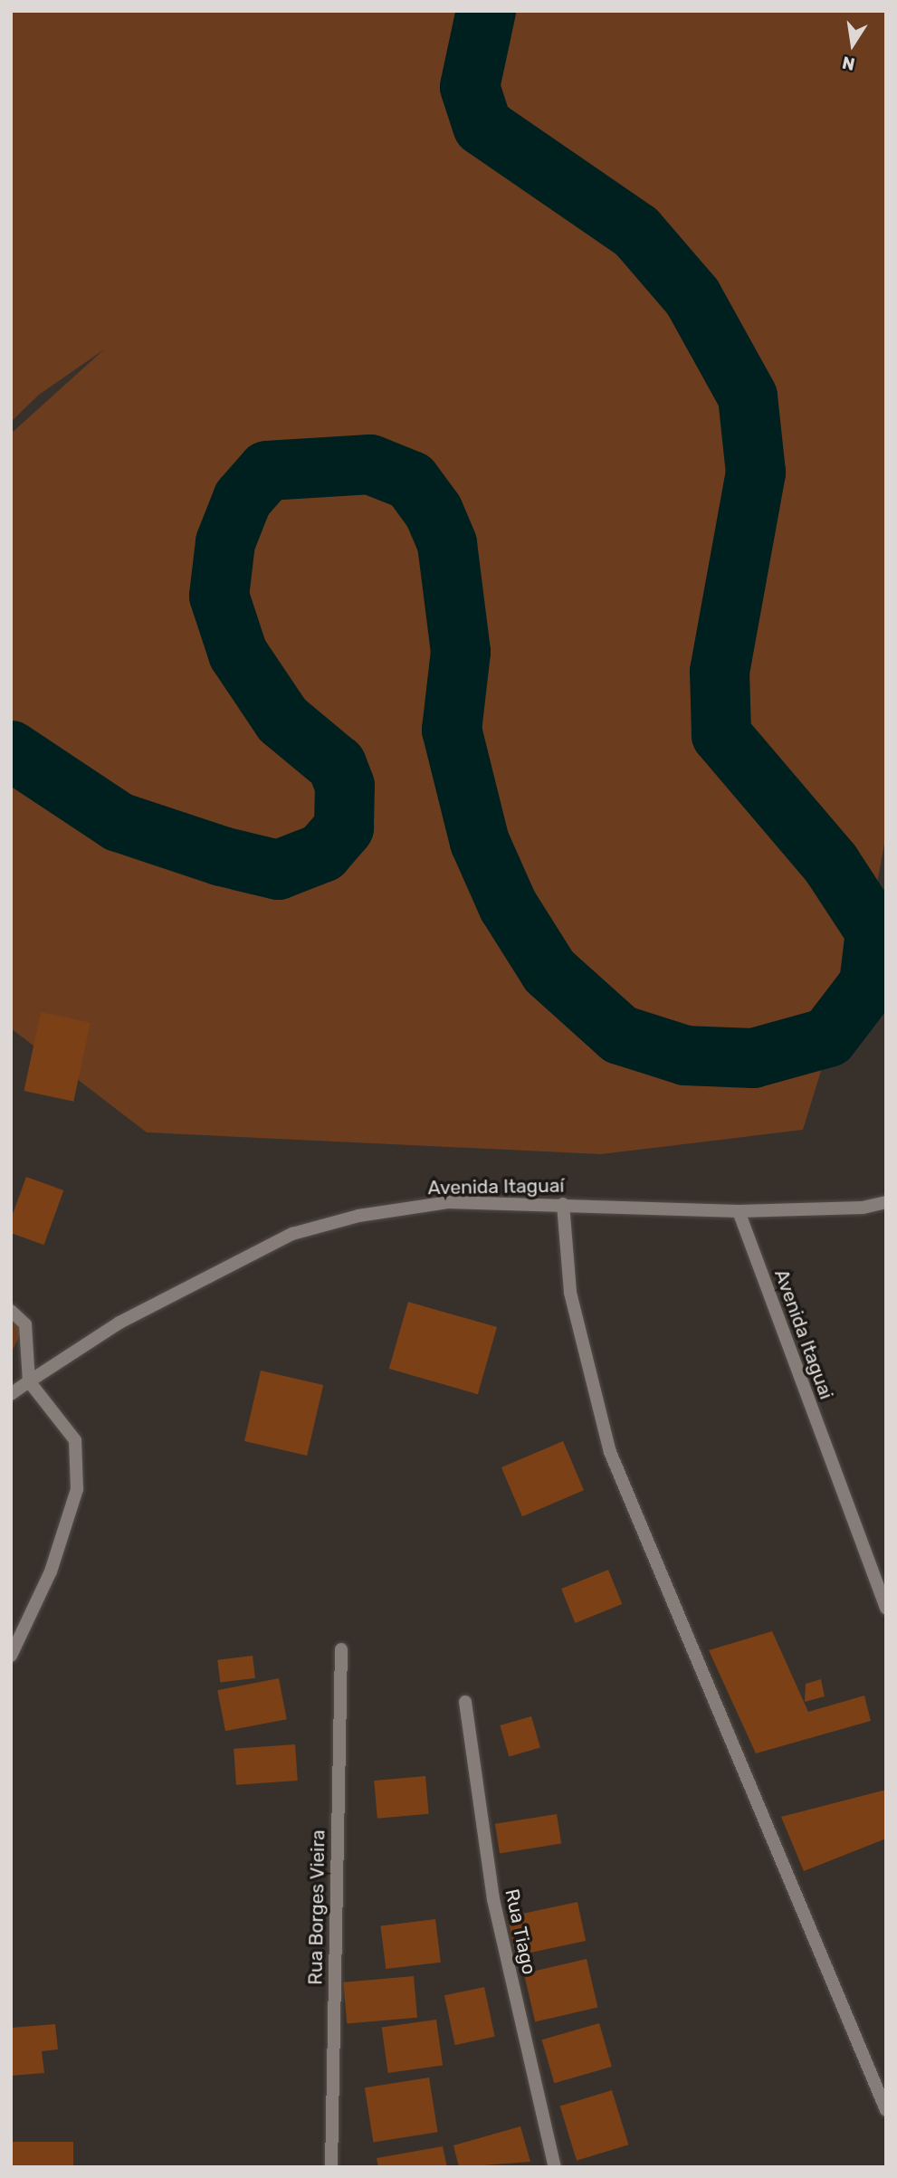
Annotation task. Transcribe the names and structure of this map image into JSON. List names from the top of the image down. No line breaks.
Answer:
{"streets":{"street":["Avenida Itaguaí","Avenida Itaguai","Rua Borges Vieira","Rua Tiago"]},"crossings":[["Avenida Itaguaí","Avenida Itaguai"]],"north":"bottom"}
